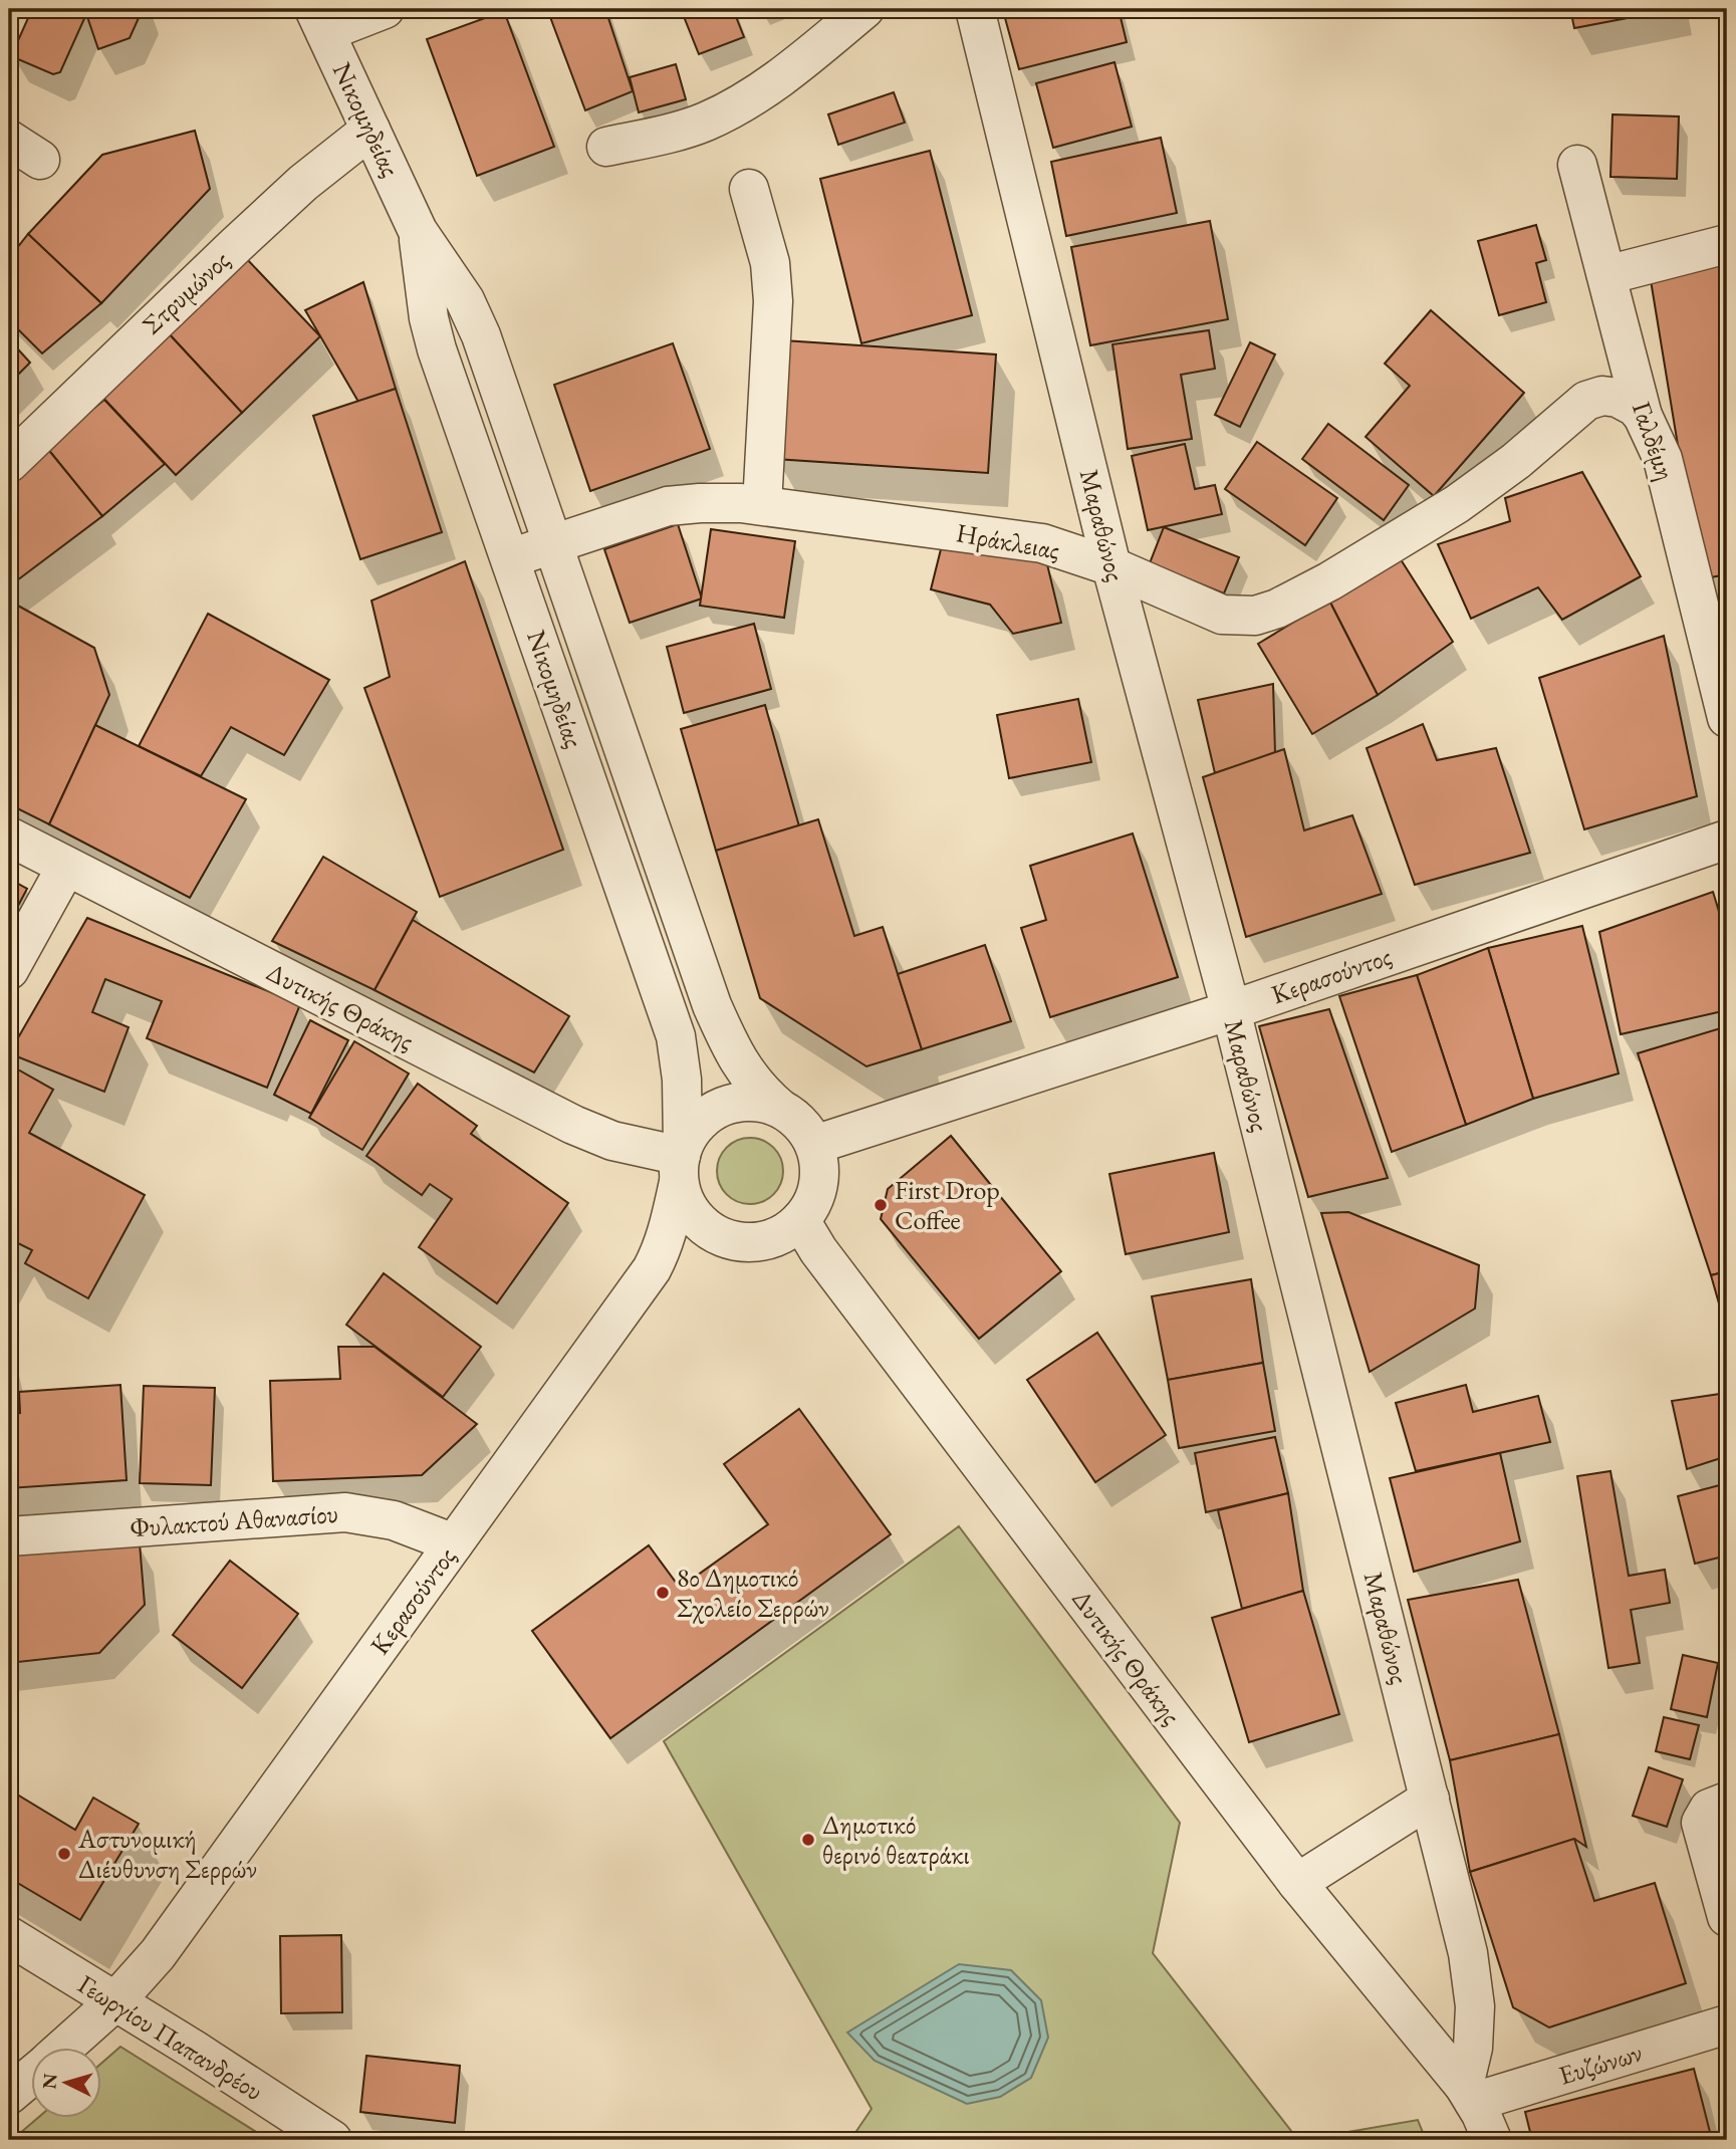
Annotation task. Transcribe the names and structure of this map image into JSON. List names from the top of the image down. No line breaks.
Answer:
{"streets":{"street":["Νικομηδείας","Στρυμώνος","Γαλδέμη","Μαραθώνος","Ηράκλειας","Κερασούντος","Δυτικής Θράκης","Φυλακτού Αθανασίου","Γεωργίου Παπανδρέου","Ευζώνων"]},"crossings":[["Νικομηδείας","Στρυμώνος"],["Νικομηδείας","Ηράκλειας"],["Νικομηδείας","Κερασούντος"],["Νικομηδείας","Δυτικής Θράκης"],["Γαλδέμη","Ηράκλειας"],["Μαραθώνος","Ηράκλειας"],["Μαραθώνος","Κερασούντος"],["Μαραθώνος","Δυτικής Θράκης"],["Μαραθώνος","Ευζώνων"],["Κερασούντος","Δυτικής Θράκης"],["Κερασούντος","Φυλακτού Αθανασίου"],["Κερασούντος","Γεωργίου Παπανδρέου"],["Δυτικής Θράκης","Ευζώνων"]],"places":["First Drop Coffee","8ο Δημοτικό Σχολείο Σερρών","Δημοτικό θερινό θεατράκι","Αστυνομική Διέυθυνση Σερρών"],"north":"left"}
